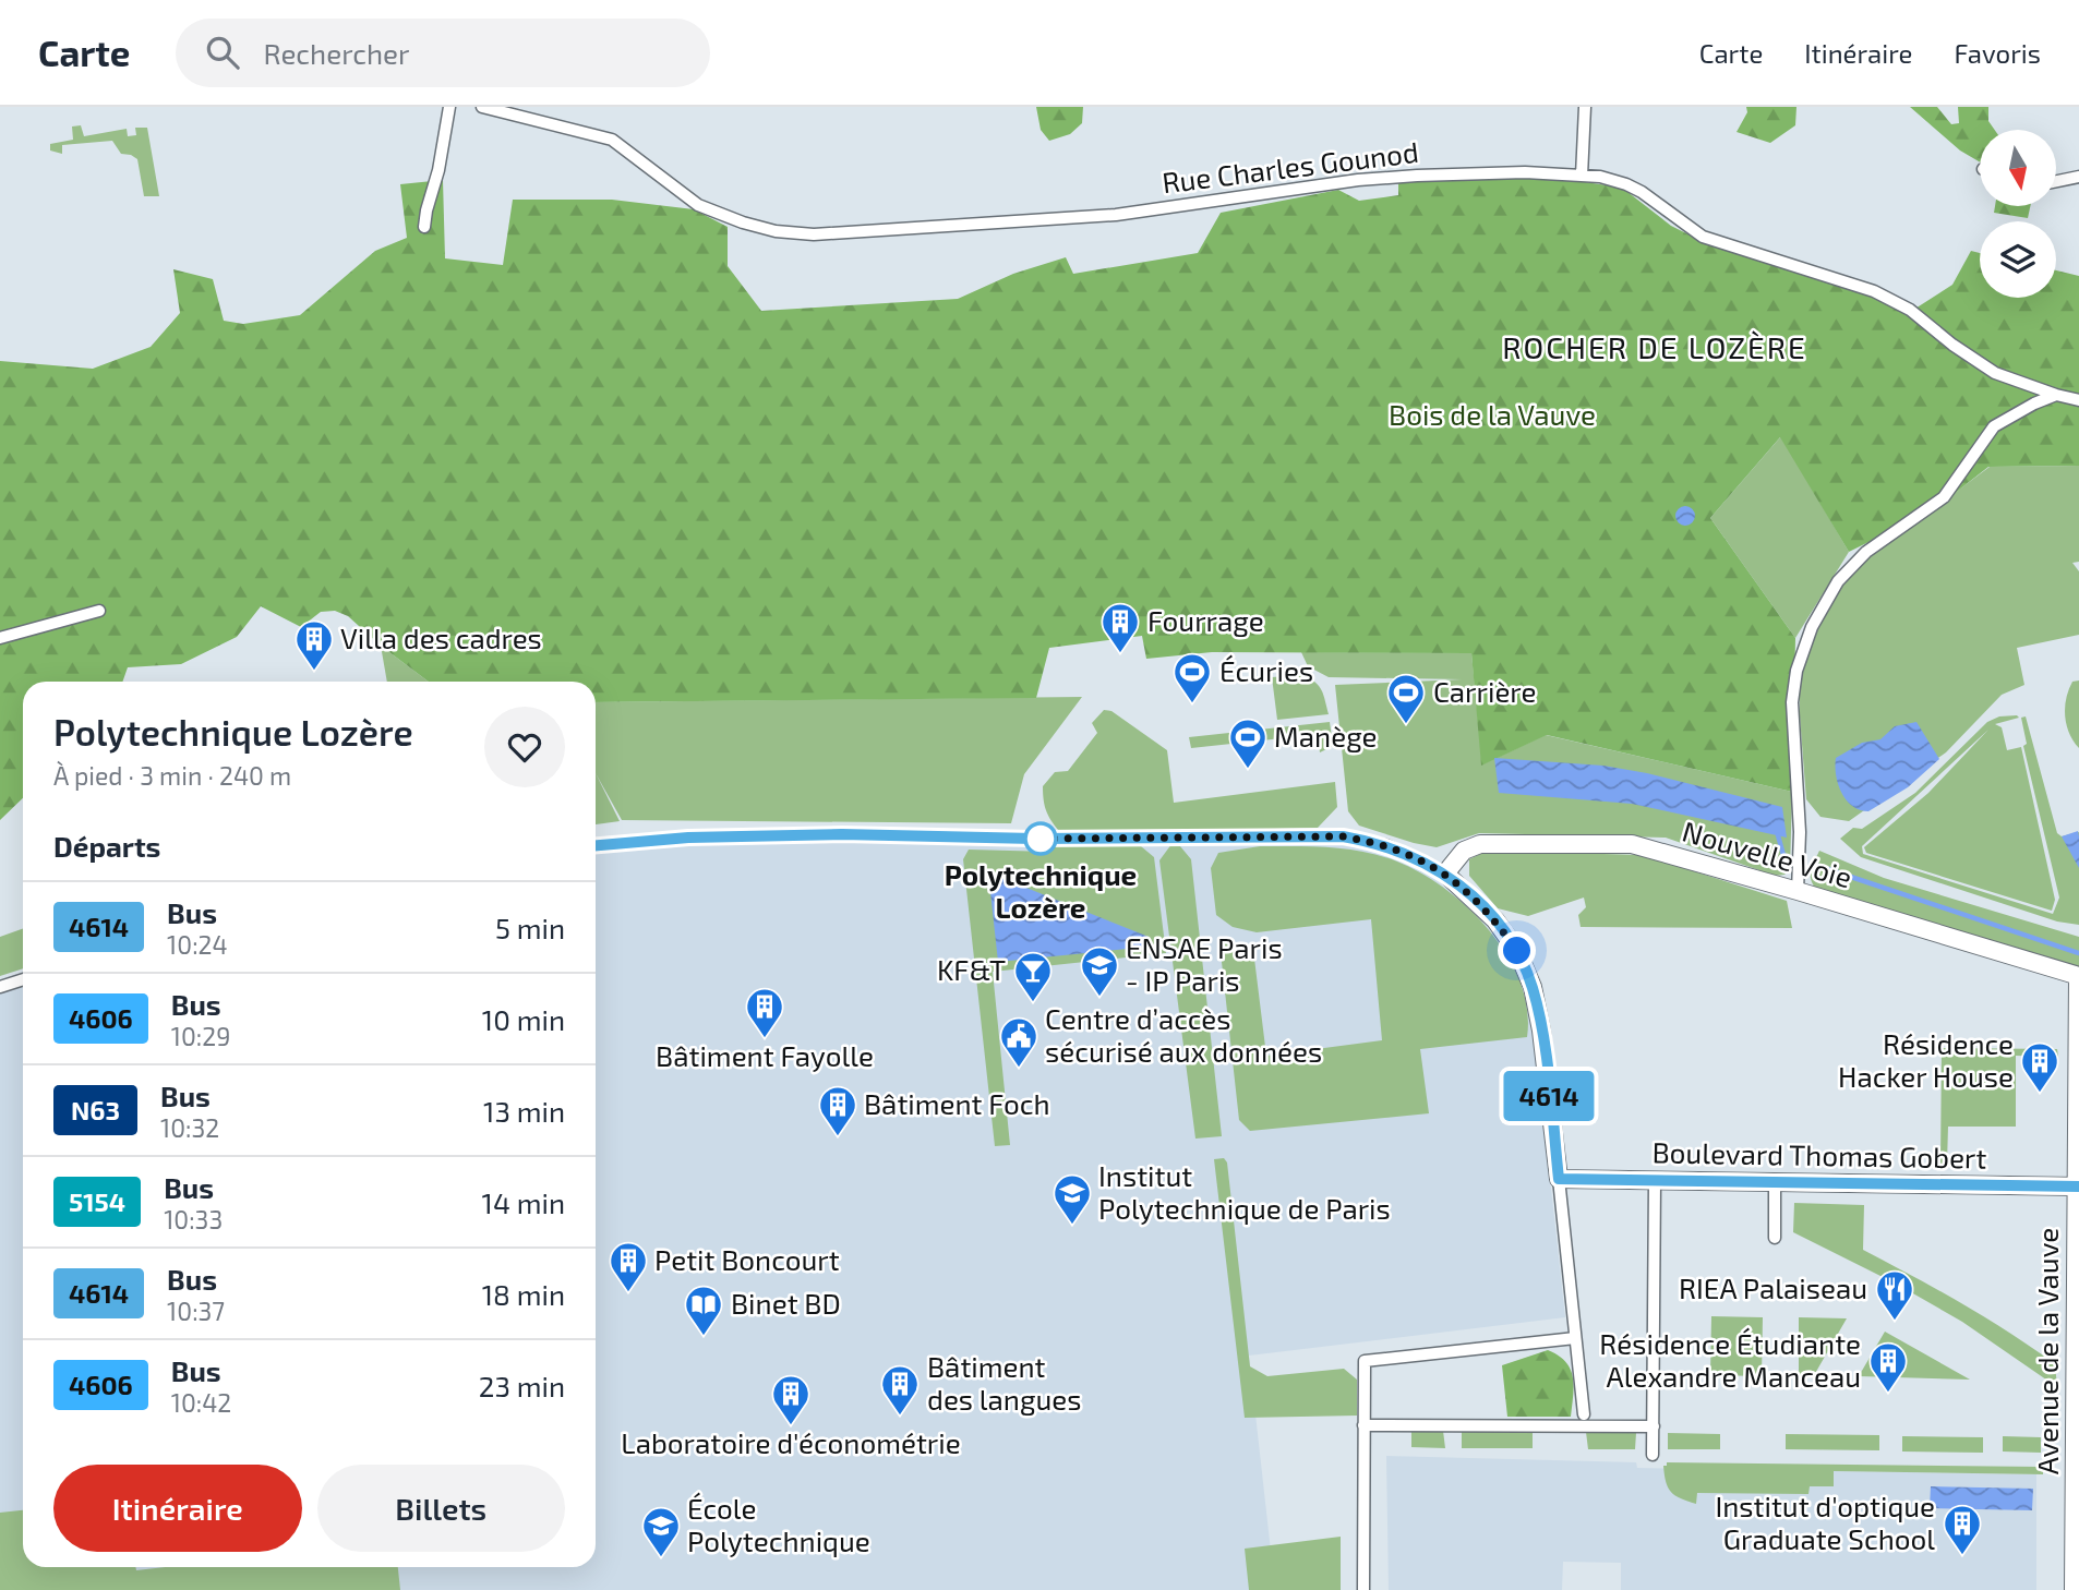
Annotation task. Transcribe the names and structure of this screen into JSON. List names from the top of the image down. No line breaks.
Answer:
{"streets":{"street":["Rue Charles Gounod","Nouvelle Voie","Boulevard Thomas Gobert","Avenue de la Vauve"]},"crossings":[["Nouvelle Voie","Avenue de la Vauve"],["Boulevard Thomas Gobert","Avenue de la Vauve"]],"districts":["ROCHER DE LOZÈRE"],"parks":["Bois de la Vauve"],"places":{"building":["Fourrage","Villa des cadres","Bâtiment Fayolle","Résidence Hacker House","Bâtiment Foch","Petit Boncourt","Résidence Étudiante Alexandre Manceau","Bâtiment des langues","Laboratoire d'économétrie","Institut d'optique Graduate School"],"sports":["Écuries","Carrière","Manège"],"other":["Polytechnique Lozère"],"school or university":["ENSAE Paris - IP Paris","Institut Polytechnique de Paris","École Polytechnique"],"bar":["KF&T"],"public building":["Centre d’accès sécurisé aux données"],"restaurant":["RIEA Palaiseau"],"library":["Binet BD"]},"lines":["bus line 4614"],"north":"bottom","page":{"header":"Carte","search":"Rechercher","nav":["Carte","Itinéraire","Favoris"],"on_map":"4614","heading":[["Polytechnique Lozère","À pied · 3 min · 240 m"],"Départs"],"list":[{"mark":"4614","name":"Bus","note":"10:24","value":"5 min"},{"mark":"4606","name":"Bus","note":"10:29","value":"10 min"},{"mark":"N63","name":"Bus","note":"10:32","value":"13 min"},{"mark":"5154","name":"Bus","note":"10:33","value":"14 min"},{"mark":"4614","name":"Bus","note":"10:37","value":"18 min"},{"mark":"4606","name":"Bus","note":"10:42","value":"23 min"}],"buttons":["Itinéraire","Billets"]}}
